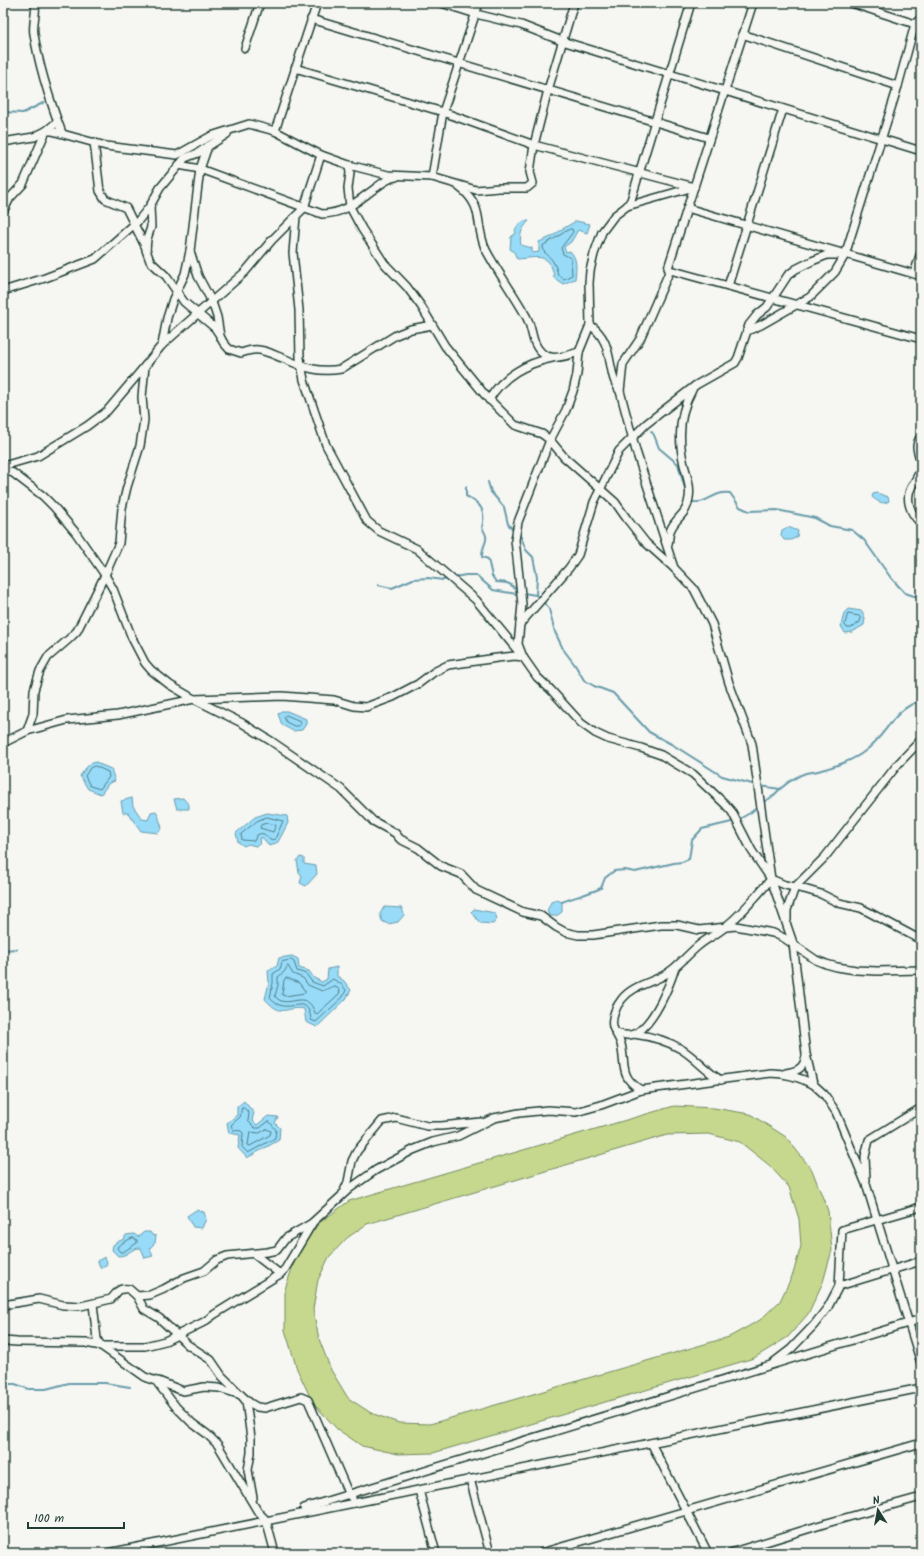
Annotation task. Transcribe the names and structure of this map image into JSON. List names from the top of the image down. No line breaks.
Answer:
{"scale_bar":"100 m","north":"top"}
